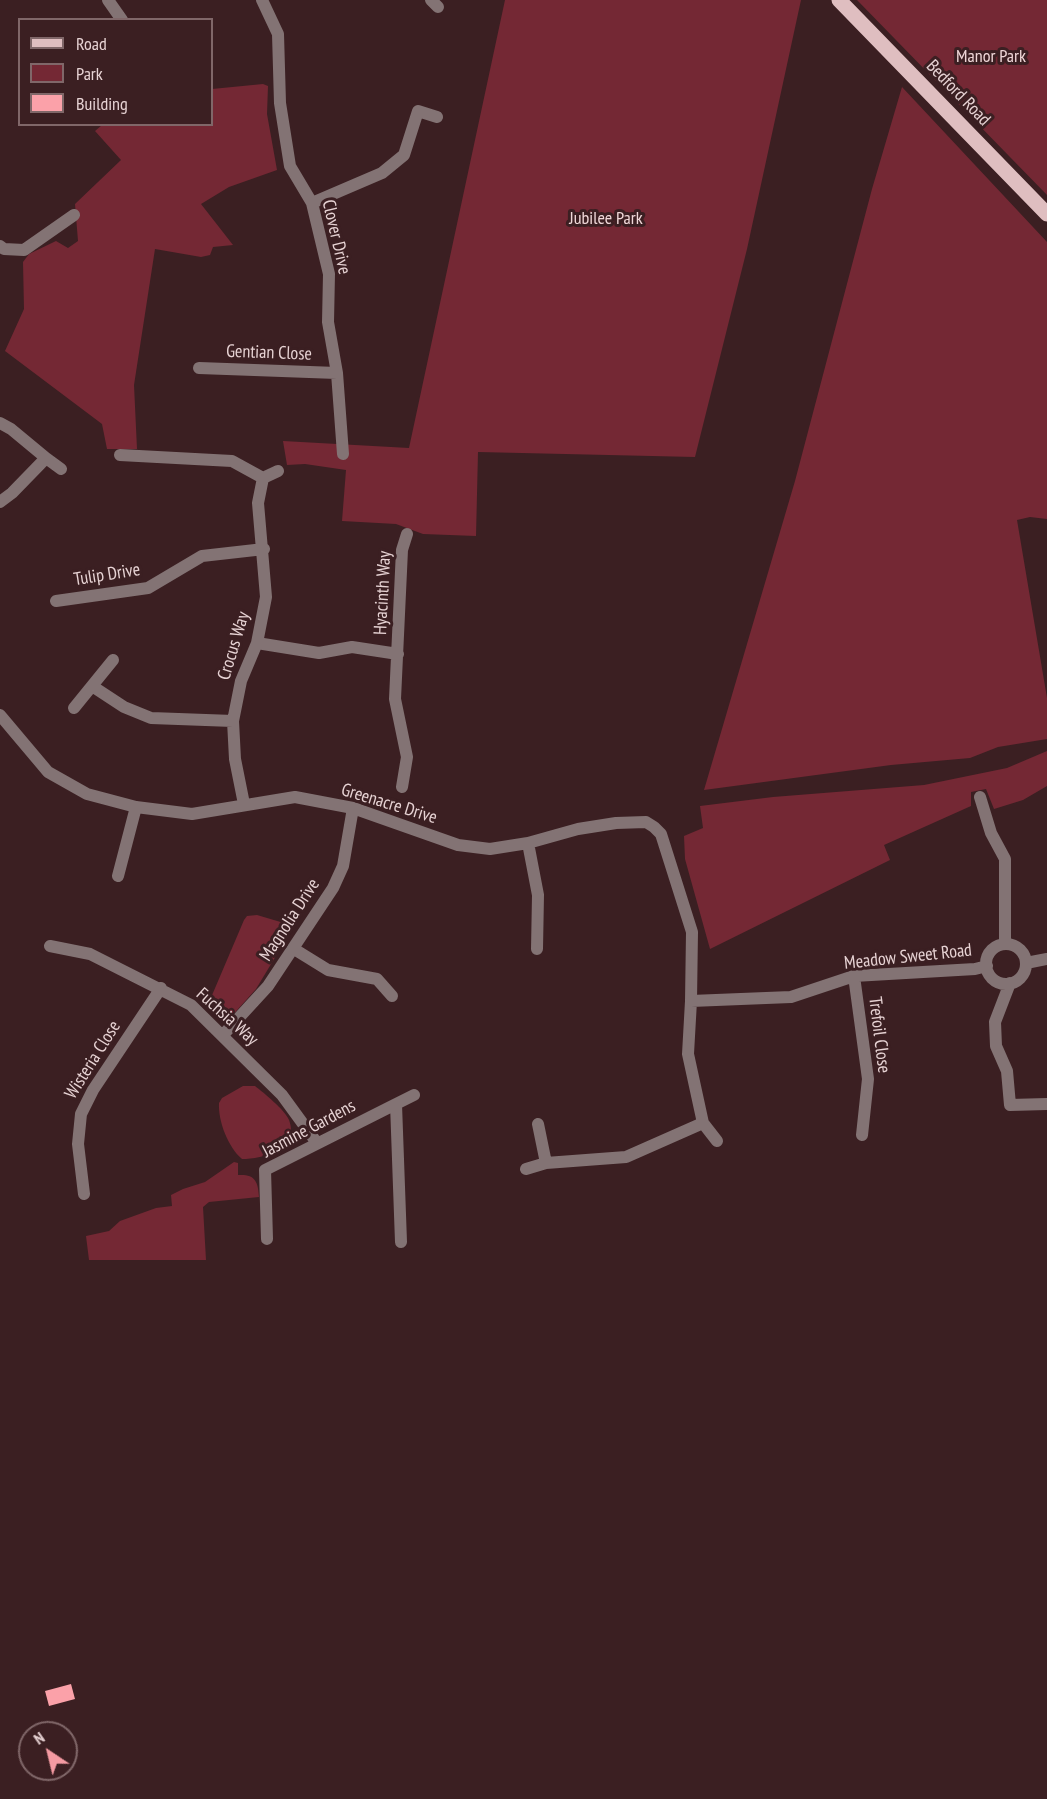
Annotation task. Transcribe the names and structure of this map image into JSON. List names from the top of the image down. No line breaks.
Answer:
{"streets":{"main road":["Bedford Road"],"street":["Clover Drive","Gentian Close","Tulip Drive","Hyacinth Way","Crocus Way","Greenacre Drive","Magnolia Drive","Meadow Sweet Road","Fuchsia Way","Trefoil Close","Wisteria Close","Jasmine Gardens"]},"crossings":[["Clover Drive","Gentian Close"],["Tulip Drive","Crocus Way"],["Hyacinth Way","Crocus Way"],["Crocus Way","Greenacre Drive"],["Greenacre Drive","Magnolia Drive"],["Greenacre Drive","Meadow Sweet Road"],["Magnolia Drive","Fuchsia Way"],["Meadow Sweet Road","Trefoil Close"],["Fuchsia Way","Wisteria Close"],["Fuchsia Way","Jasmine Gardens"]],"parks":["Manor Park","Jubilee Park"],"legend":["Road","Park","Building"],"north":"top left"}
